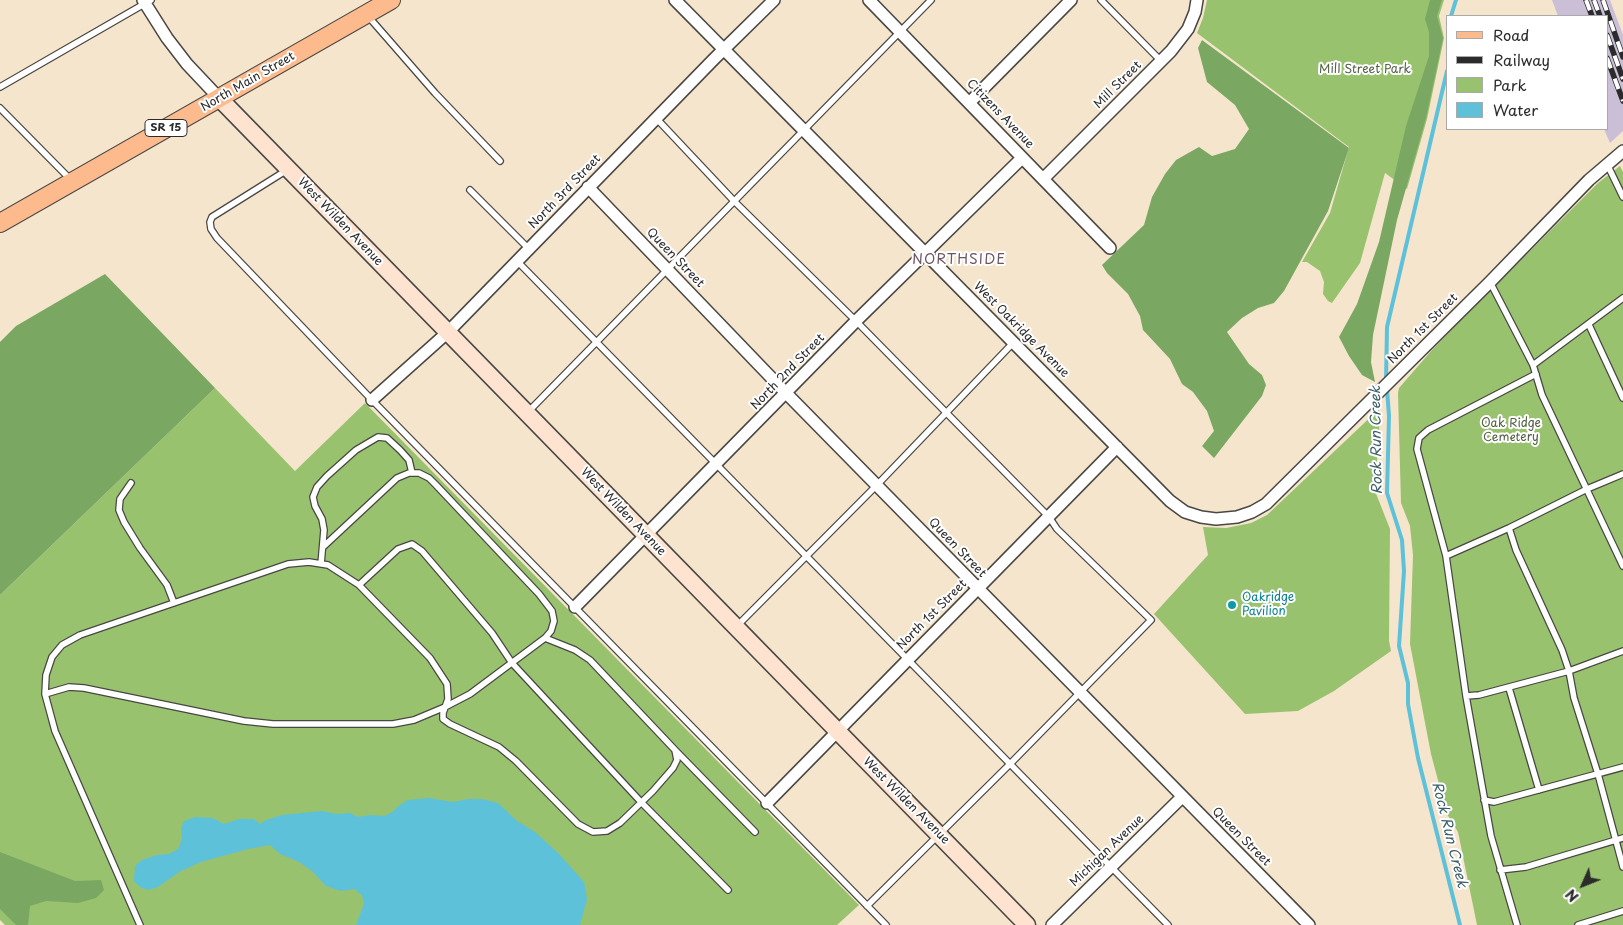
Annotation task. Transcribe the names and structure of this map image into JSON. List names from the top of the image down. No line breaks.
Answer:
{"streets":{"main road":["North Main Street","SR 15"],"street":["Mill Street","Citizens Avenue","North 3rd Street","West Wilden Avenue","Queen Street","North 1st Street","West Oakridge Avenue","North 2nd Street","Michigan Avenue"]},"crossings":[["North Main Street","West Wilden Avenue"],["Mill Street","Citizens Avenue"],["Citizens Avenue","North 2nd Street"],["North 3rd Street","West Wilden Avenue"],["North 3rd Street","Queen Street"],["North 3rd Street","West Oakridge Avenue"],["West Wilden Avenue","North 1st Street"],["West Wilden Avenue","North 2nd Street"],["Queen Street","North 1st Street"],["Queen Street","North 2nd Street"],["Queen Street","Michigan Avenue"],["North 1st Street","West Oakridge Avenue"],["West Oakridge Avenue","North 2nd Street"]],"districts":["NORTHSIDE"],"water":["Rock Run Creek"],"parks":["Mill Street Park","Oak Ridge Cemetery"],"places":["Oakridge Pavilion"],"legend":["Road","Railway","Park","Water"],"north":"bottom left"}
